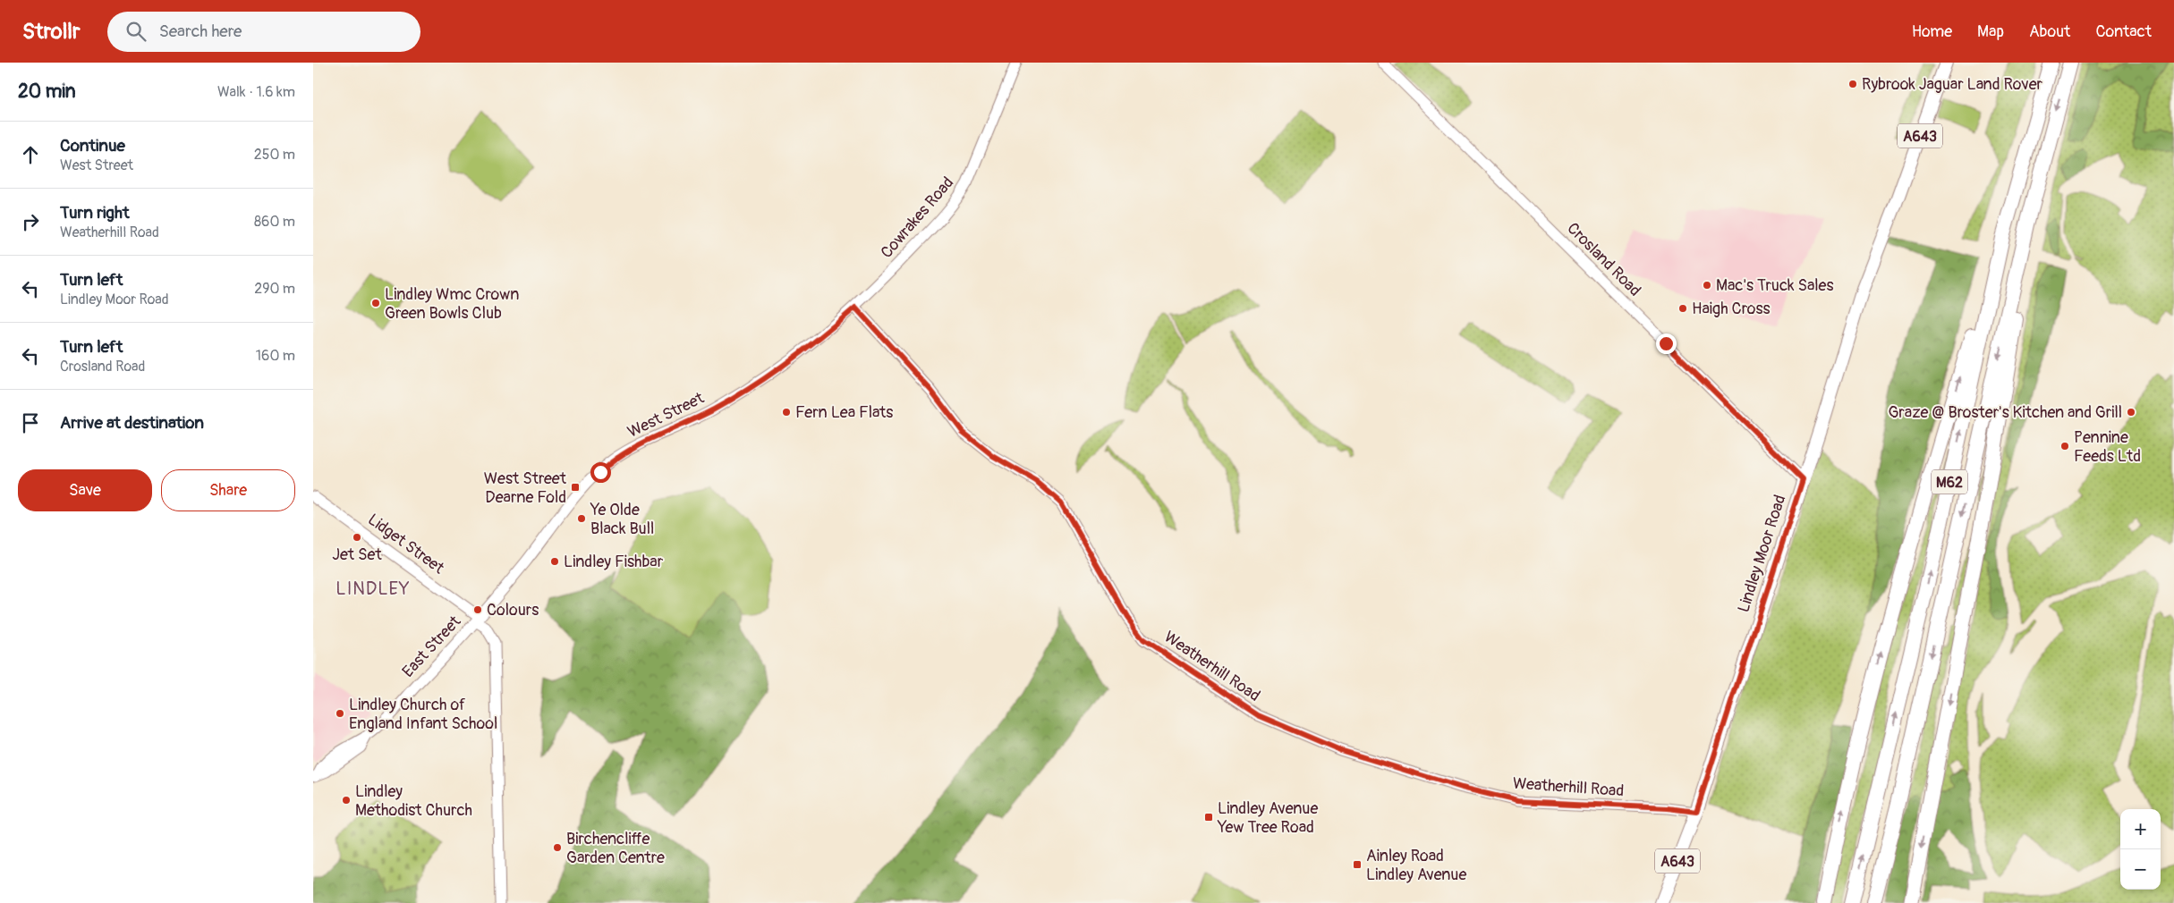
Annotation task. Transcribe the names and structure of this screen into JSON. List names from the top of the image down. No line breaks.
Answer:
{"streets":{"highway":["M62"],"main road":["A643","Lindley Moor Road"],"street":["Cowrakes Road","Crosland Road","West Street","Lidget Street","East Street","Weatherhill Road"]},"crossings":[["Cowrakes Road","West Street"],["Cowrakes Road","Weatherhill Road"],["Crosland Road","Lindley Moor Road"],["West Street","Lidget Street"],["West Street","East Street"],["West Street","Weatherhill Road"],["Lidget Street","East Street"],["Lindley Moor Road","Weatherhill Road"]],"districts":["LINDLEY"],"places":{"other":["Rybrook Jaguar Land Rover","Mac's Truck Sales","Lindley Wmc Crown Green Bowls Club","Haigh Cross","Fern Lea Flats","Graze @ Broster's Kitchen and Grill","Pennine Feeds Ltd","Ye Olde Black Bull","Jet Set","Lindley Fishbar","Colours","Lindley Church of England Infant School","Lindley Methodist Church","Birchencliffe Garden Centre"],"transit":["West Street Dearne Fold","Lindley Avenue Yew Tree Road","Ainley Road Lindley Avenue"]},"page":{"header":"Strollr","search":"Search here","nav":["Home","Map","About","Contact"],"heading":["20 min","Walk · 1.6 km"],"list":[["Continue","West Street","250 m"],["Turn right","Weatherhill Road","860 m"],["Turn left","Lindley Moor Road","290 m"],["Turn left","Crosland Road","160 m"],"Arrive at destination"],"buttons":["Save","Share"],"map_buttons":["+","−"]}}
